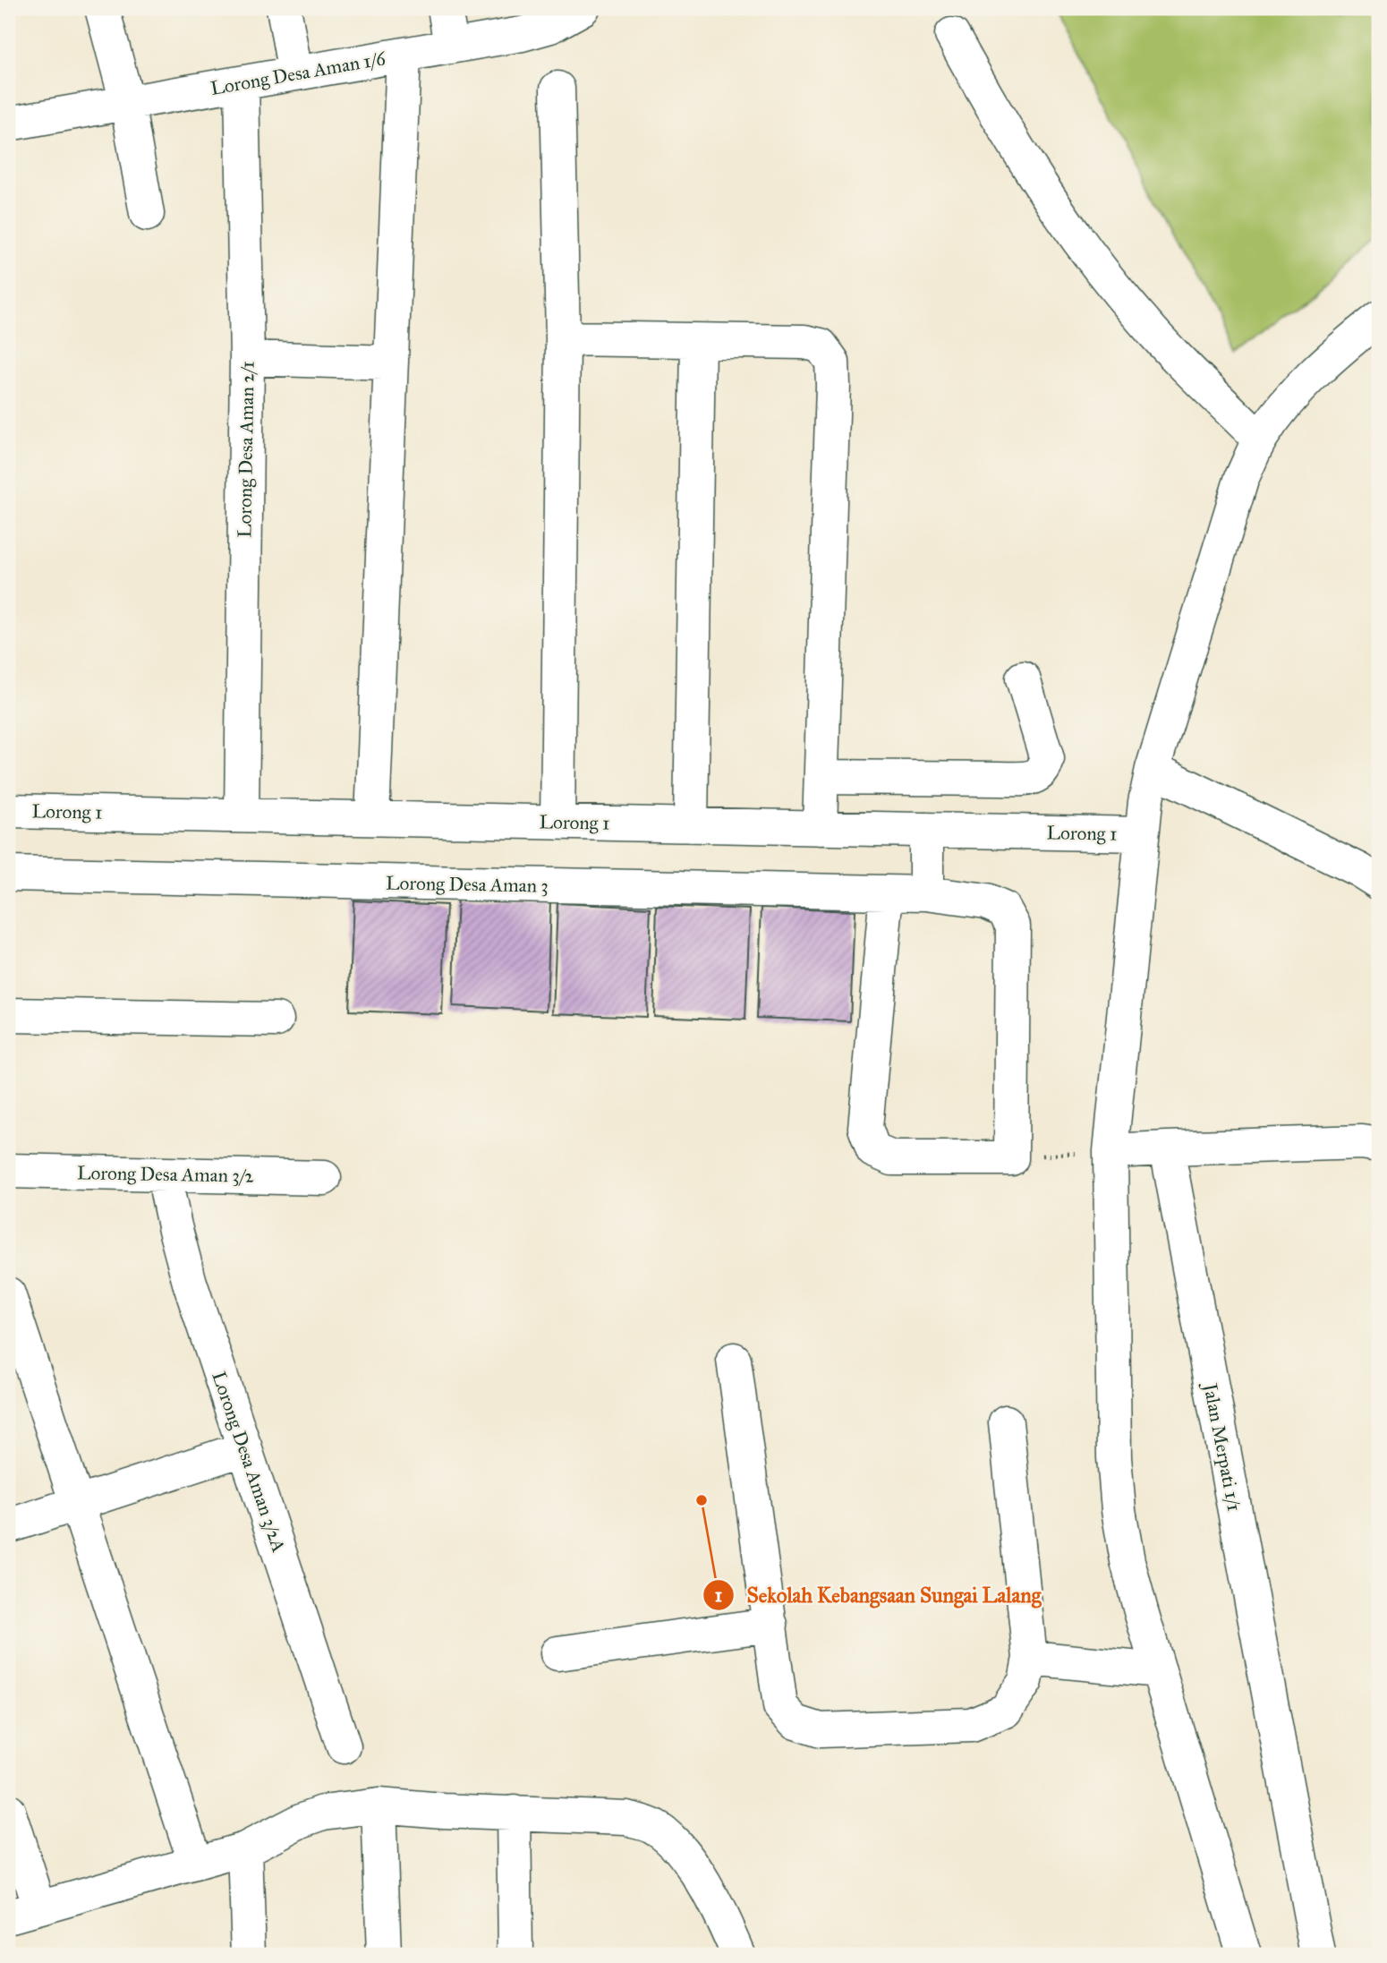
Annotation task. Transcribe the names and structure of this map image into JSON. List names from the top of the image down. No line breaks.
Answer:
{"streets":{"street":["Lorong Desa Aman 1/6","Lorong Desa Aman 2/1","Lorong 1","Lorong Desa Aman 3","Lorong Desa Aman 3/2","Jalan Merpati 1/1","Lorong Desa Aman 3/2A"]},"crossings":[["Lorong Desa Aman 1/6","Lorong Desa Aman 2/1"],["Lorong Desa Aman 2/1","Lorong 1"],["Lorong Desa Aman 3/2","Lorong Desa Aman 3/2A"]],"places":["Sekolah Kebangsaan Sungai Lalang"]}
